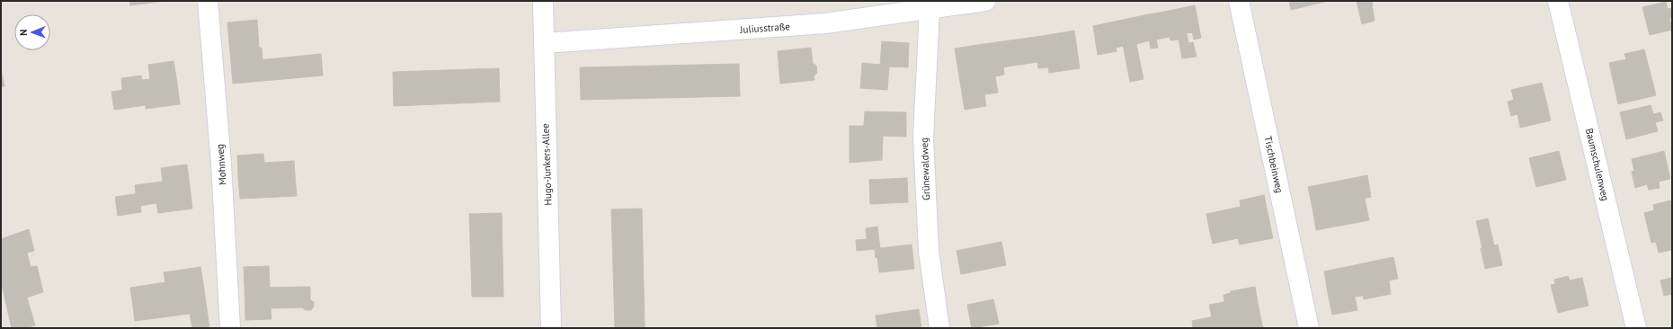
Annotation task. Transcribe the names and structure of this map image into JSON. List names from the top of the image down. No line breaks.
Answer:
{"streets":{"street":["Juliusstraße","Mohnweg","Hugo-Junkers-Allee","Tischbeinweg","Baumschulenweg","Grünewaldweg"]},"crossings":[["Juliusstraße","Hugo-Junkers-Allee"],["Juliusstraße","Grünewaldweg"]],"north":"left"}
